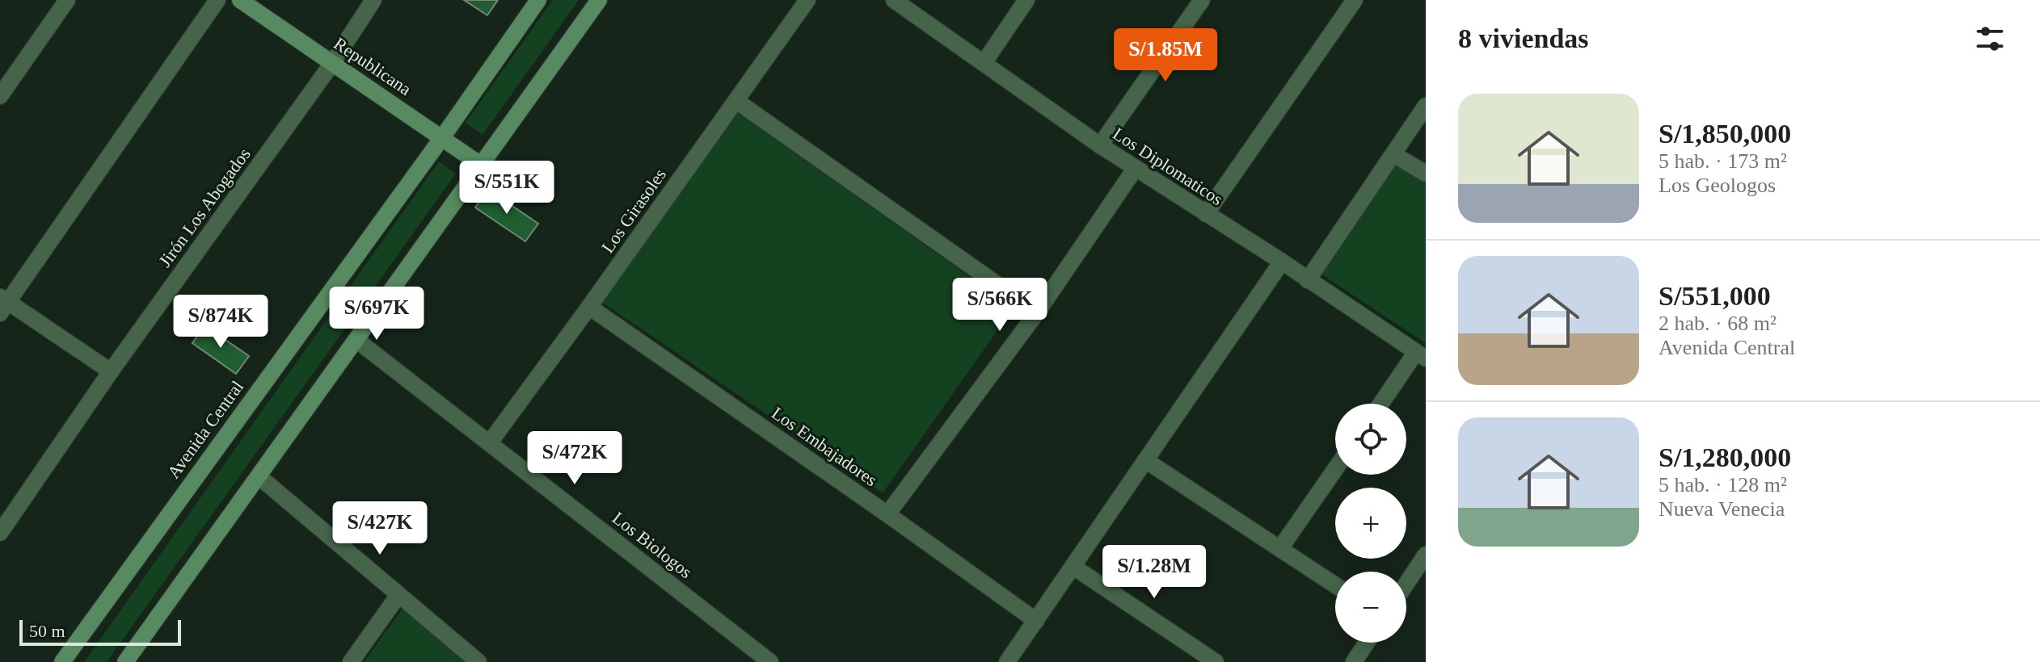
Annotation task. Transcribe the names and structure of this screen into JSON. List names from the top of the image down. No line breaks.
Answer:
{"streets":{"main road":["Republicana","Avenida Central"],"street":["Los Diplomaticos","Jirón Los Abogados","Los Girasoles","Los Embajadores","Los Biologos"]},"crossings":[["Republicana","Jirón Los Abogados"],["Republicana","Avenida Central"],["Los Girasoles","Los Embajadores"],["Los Girasoles","Los Biologos"]],"scale_bar":"50 m","page":{"heading":"8 viviendas","price":["S/1.85M","S/551K","S/566K","S/697K","S/874K","S/472K","S/427K","S/1.28M"],"list":[{"name":"S/1,850,000","note":"5 hab. · 173 m² · Los Geologos"},{"name":"S/551,000","note":"2 hab. · 68 m² · Avenida Central"},{"name":"S/1,280,000","note":"5 hab. · 128 m² · Nueva Venecia"}],"map_buttons":["+","−"],"scale":"50 m"}}
